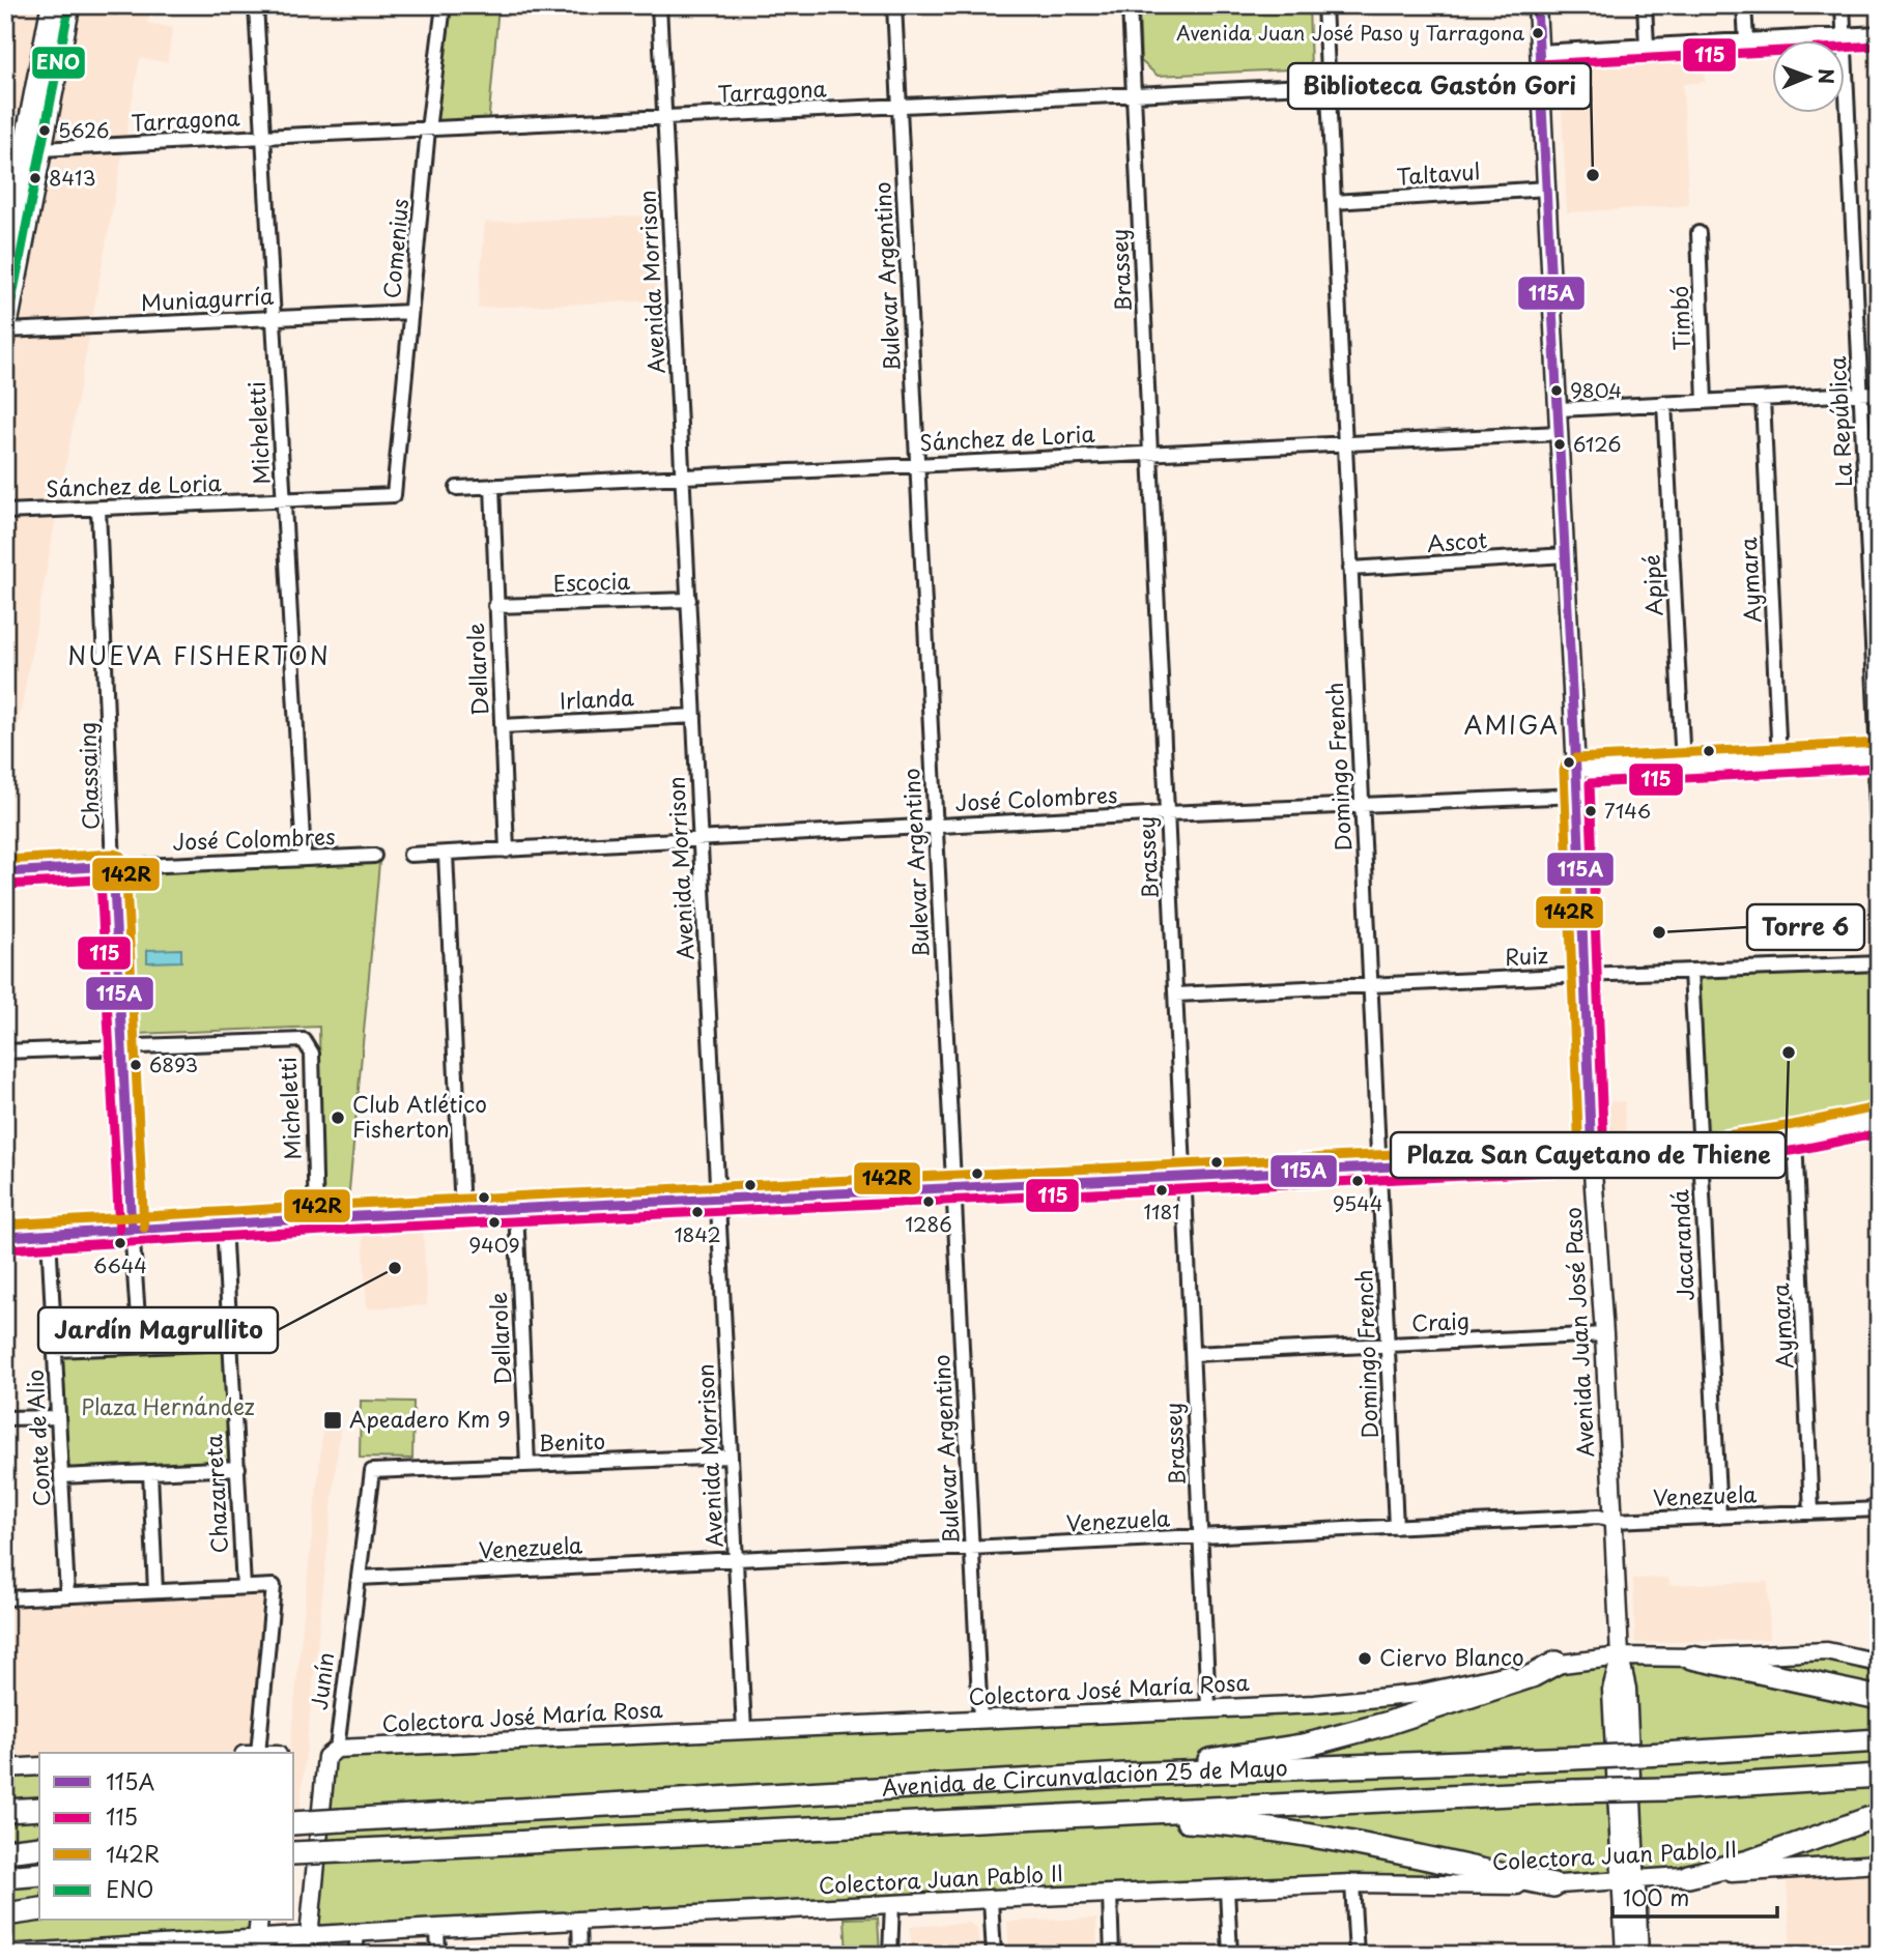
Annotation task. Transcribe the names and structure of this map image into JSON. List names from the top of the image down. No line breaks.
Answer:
{"streets":{"highway":["Avenida de Circunvalación 25 de Mayo"],"main road":["Avenida Juan José Paso","Junín","Colectora José María Rosa","Colectora Juan Pablo II"],"street":["Tarragona","Taltavul","Comenius","Brassey","Bulevar Argentino","Avenida Morrison","Muniagurría","Timbó","La República","Micheletti","Sánchez de Loria","Ascot","Aymara","Escocia","Apipé","Dellarole","Irlanda","Domingo French","Chassaing","José Colombres","Ruiz","Jacarandá","Craig","Conte de Alio","Benito","Chazarreta","Venezuela"]},"crossings":[["Tarragona","Comenius"],["Tarragona","Brassey"],["Tarragona","Bulevar Argentino"],["Tarragona","Avenida Morrison"],["Tarragona","Micheletti"],["Tarragona","Domingo French"],["Tarragona","Avenida Juan José Paso"],["Taltavul","Domingo French"],["Taltavul","Avenida Juan José Paso"],["Comenius","Muniagurría"],["Comenius","Sánchez de Loria"],["Brassey","Sánchez de Loria"],["Brassey","José Colombres"],["Brassey","Ruiz"],["Brassey","Craig"],["Brassey","Venezuela"],["Brassey","Colectora José María Rosa"],["Bulevar Argentino","Sánchez de Loria"],["Bulevar Argentino","José Colombres"],["Bulevar Argentino","Venezuela"],["Bulevar Argentino","Colectora José María Rosa"],["Avenida Morrison","Sánchez de Loria"],["Avenida Morrison","Escocia"],["Avenida Morrison","Irlanda"],["Avenida Morrison","José Colombres"],["Avenida Morrison","Benito"],["Avenida Morrison","Venezuela"],["Avenida Morrison","Colectora José María Rosa"],["Muniagurría","Micheletti"],["Micheletti","Sánchez de Loria"],["Micheletti","Chassaing"],["Micheletti","José Colombres"],["Sánchez de Loria","Dellarole"],["Sánchez de Loria","Domingo French"],["Sánchez de Loria","Chassaing"],["Sánchez de Loria","Avenida Juan José Paso"],["Ascot","Domingo French"],["Ascot","Avenida Juan José Paso"],["Aymara","Venezuela"],["Escocia","Dellarole"],["Dellarole","Irlanda"],["Dellarole","José Colombres"],["Dellarole","Benito"],["Domingo French","José Colombres"],["Domingo French","Ruiz"],["Domingo French","Craig"],["Domingo French","Venezuela"],["Chassaing","José Colombres"],["José Colombres","Avenida Juan José Paso"],["Ruiz","Jacarandá"],["Ruiz","Avenida Juan José Paso"],["Jacarandá","Venezuela"],["Craig","Avenida Juan José Paso"],["Avenida Juan José Paso","Venezuela"],["Avenida Juan José Paso","Colectora José María Rosa"],["Avenida Juan José Paso","Colectora Juan Pablo II"],["Benito","Junín"],["Venezuela","Junín"],["Junín","Colectora José María Rosa"],["Junín","Colectora Juan Pablo II"]],"districts":["NUEVA FISHERTON","AMIGA"],"parks":["Plaza Hernández"],"places":{"other":["Avenida Juan José Paso y Tarragona","5626","Biblioteca Gastón Gori","8413","9804","6126","7146","Torre 6","Plaza San Cayetano de Thiene","6893","Club Atlético Fisherton","9544","1181","1286","1842","9409","6644","Jardín Magrullito","Ciervo Blanco"],"transit":["Apeadero Km 9"]},"lines":["transit line 115A","transit line ENO","transit line 115","transit line 142R"],"legend":["115A","115","142R","ENO"],"scale_bar":"100 m","north":"right"}
